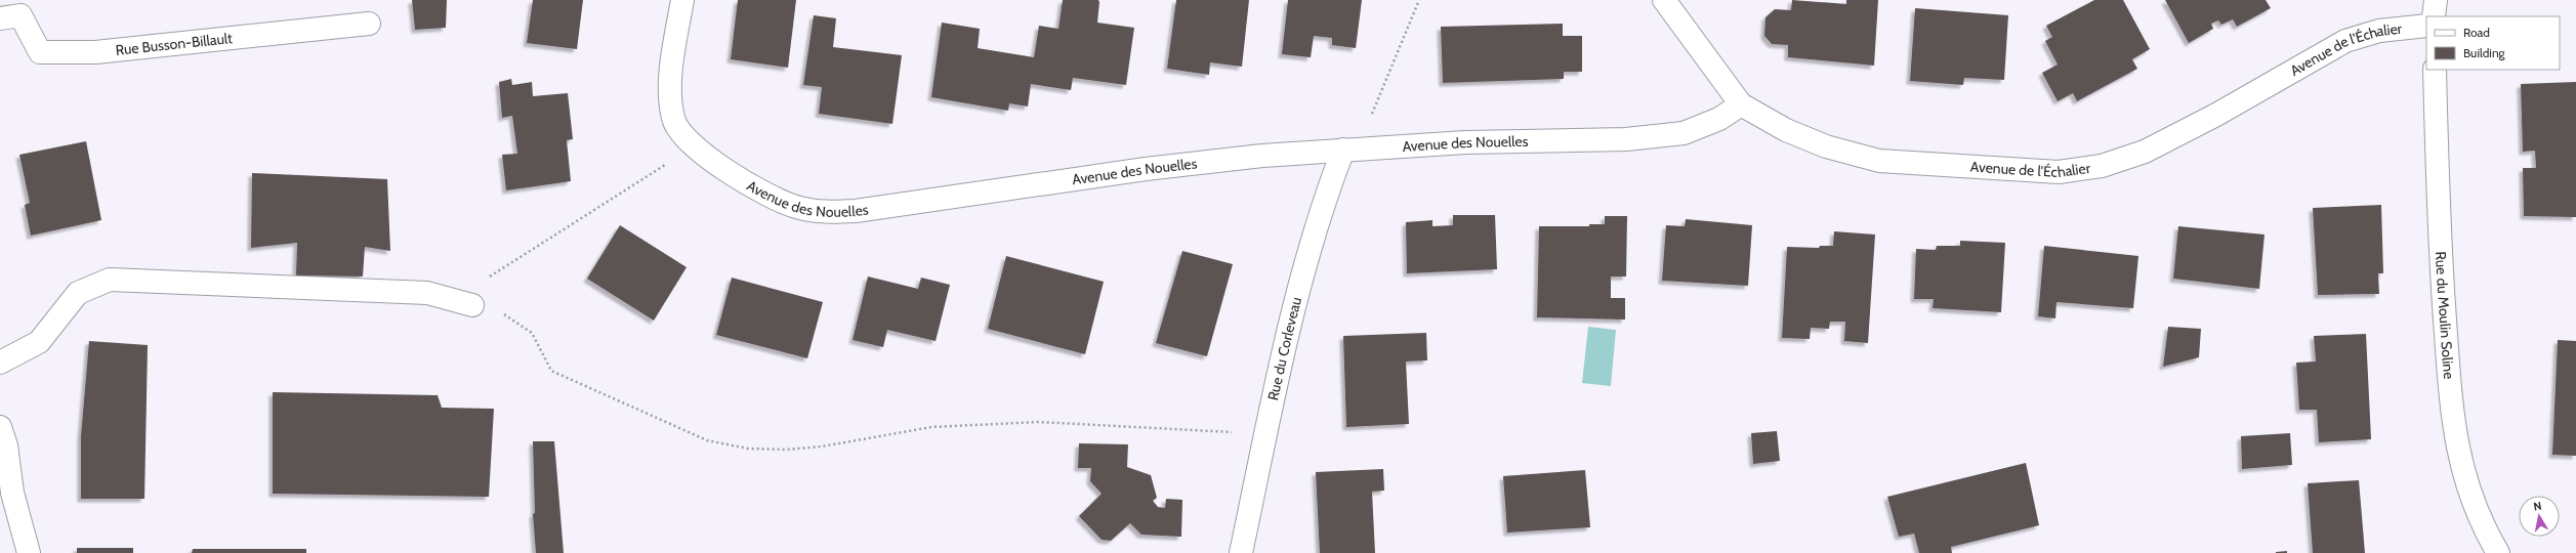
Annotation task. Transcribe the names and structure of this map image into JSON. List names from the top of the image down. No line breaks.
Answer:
{"streets":{"street":["Rue Busson-Billault","Avenue de l'Échalier","Avenue des Nouelles","Rue du Moulin Soline","Rue du Corleveau"]},"crossings":[["Avenue de l'Échalier","Avenue des Nouelles"],["Avenue des Nouelles","Rue du Corleveau"]],"legend":["Road","Building"],"north":"top"}
